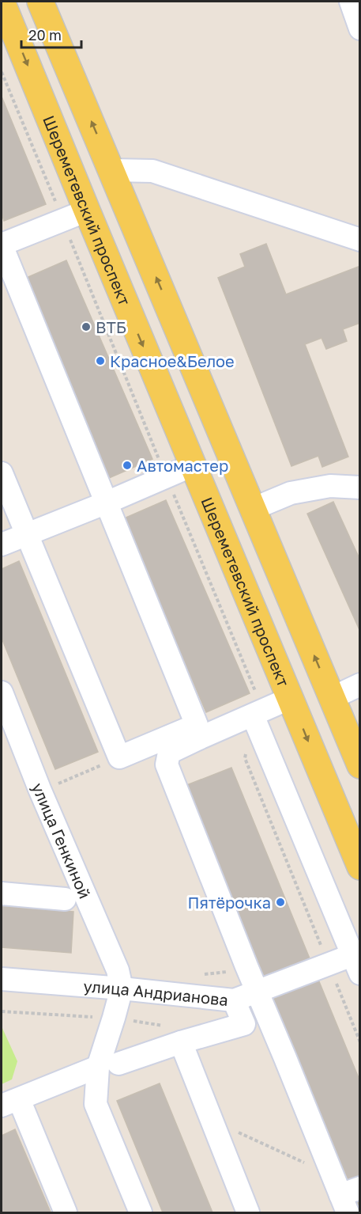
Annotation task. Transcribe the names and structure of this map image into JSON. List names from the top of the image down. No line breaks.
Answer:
{"streets":{"main road":["Шереметевский проспект"],"street":["улица Генкиной","улица Андрианова"]},"crossings":[["улица Генкиной","улица Андрианова"]],"places":["ВТБ","Красное&Белое","Автомастер","Пятёрочка"],"scale_bar":"20 m"}
